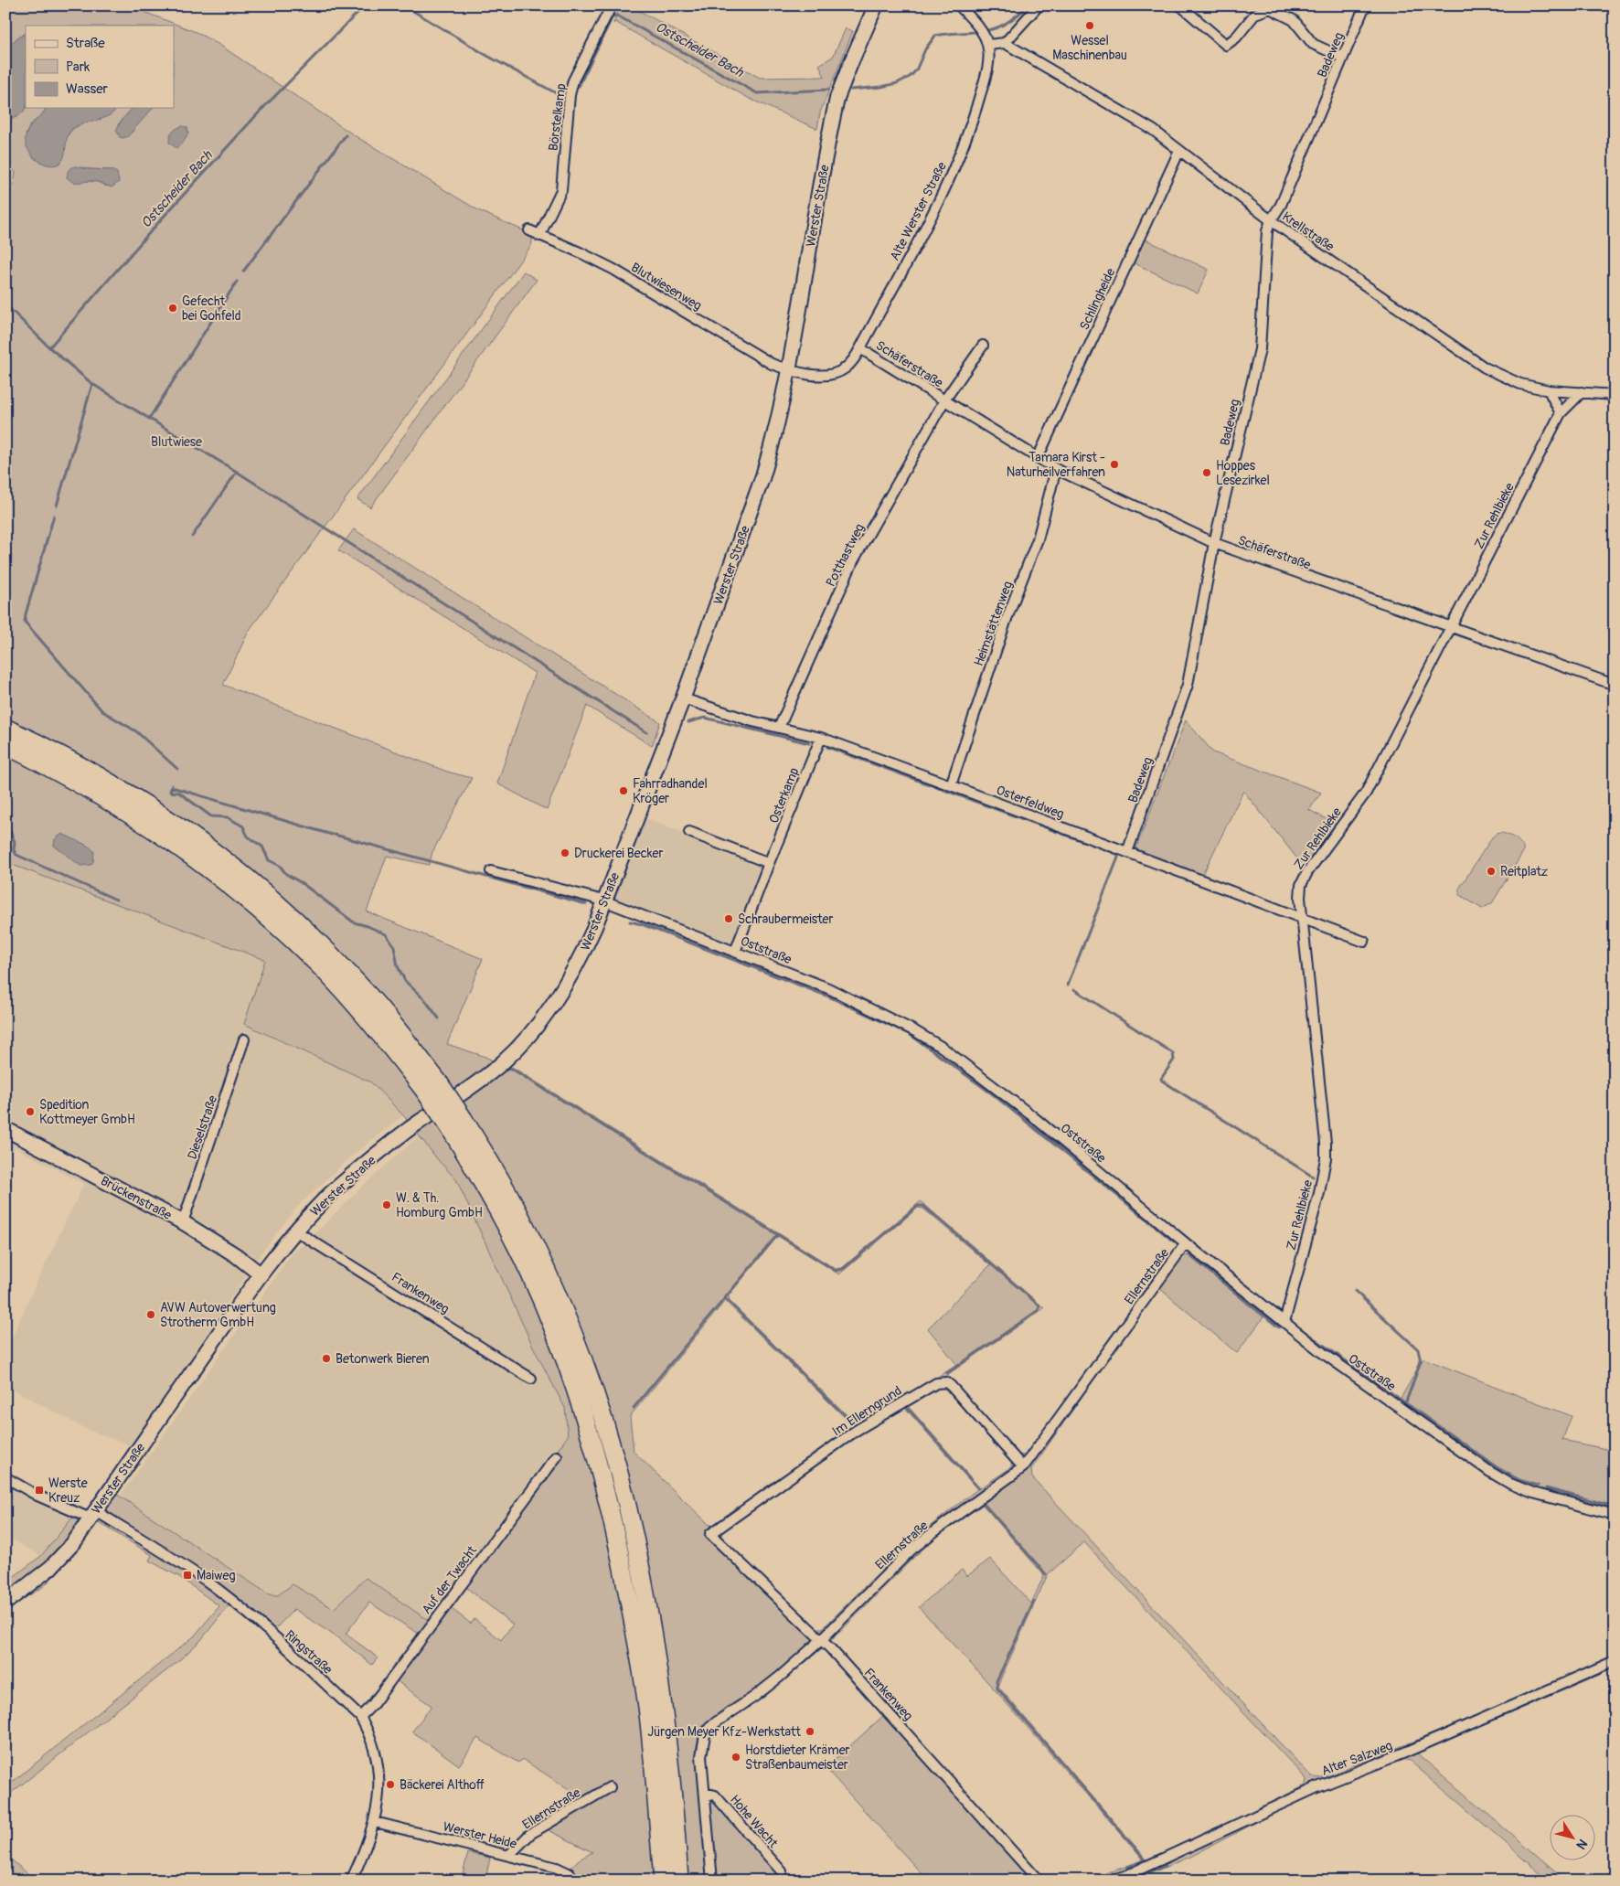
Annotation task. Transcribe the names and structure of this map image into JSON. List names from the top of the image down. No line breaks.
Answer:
{"streets":{"main road":["Werster Straße","Brückenstraße"],"street":["Badeweg","Börstelkamp","Alte Werster Straße","Krellstraße","Blutwiesenweg","Schlingheide","Schäferstraße","Zur Rehlbieke","Potthastweg","Heimstättenweg","Osterkamp","Osterfeldweg","Oststraße","Dieselstraße","Ellernstraße","Frankenweg","Im Ellerngrund","Auf der Twacht","Ringstraße","Alter Salzweg","Hohe Wacht","Werster Heide"]},"crossings":[["Badeweg","Krellstraße"],["Badeweg","Schäferstraße"],["Badeweg","Osterfeldweg"],["Börstelkamp","Blutwiesenweg"],["Werster Straße","Alte Werster Straße"],["Werster Straße","Blutwiesenweg"],["Werster Straße","Osterfeldweg"],["Werster Straße","Oststraße"],["Werster Straße","Brückenstraße"],["Werster Straße","Frankenweg"],["Werster Straße","Ringstraße"],["Alte Werster Straße","Blutwiesenweg"],["Alte Werster Straße","Schäferstraße"],["Krellstraße","Schlingheide"],["Krellstraße","Zur Rehlbieke"],["Schlingheide","Schäferstraße"],["Schäferstraße","Zur Rehlbieke"],["Schäferstraße","Potthastweg"],["Schäferstraße","Heimstättenweg"],["Zur Rehlbieke","Osterfeldweg"],["Zur Rehlbieke","Oststraße"],["Potthastweg","Osterfeldweg"],["Heimstättenweg","Osterfeldweg"],["Osterkamp","Osterfeldweg"],["Osterkamp","Oststraße"],["Oststraße","Ellernstraße"],["Dieselstraße","Brückenstraße"],["Ellernstraße","Frankenweg"],["Ellernstraße","Im Ellerngrund"],["Ellernstraße","Hohe Wacht"],["Ellernstraße","Werster Heide"],["Frankenweg","Im Ellerngrund"],["Auf der Twacht","Ringstraße"],["Ringstraße","Werster Heide"]],"water":["Ostscheider Bach"],"parks":["Blutwiese"],"places":{"other":["Wessel Maschinenbau","Gefecht bei Gohfeld","Tamara Kirst - Naturheilverfahren","Hoppes Lesezirkel","Fahrradhandel Kröger","Druckerei Becker","Reitplatz","Schraubermeister","Spedition Kottmeyer GmbH","W. & Th. Homburg GmbH","AVW Autoverwertung Strotherm GmbH","Betonwerk Bieren","Jürgen Meyer Kfz-Werkstatt","Horstdieter Krämer Straßenbaumeister","Bäckerei Althoff"],"transit":["Werste Kreuz","Maiweg"]},"legend":["Straße","Park","Wasser"],"north":"bottom right"}
